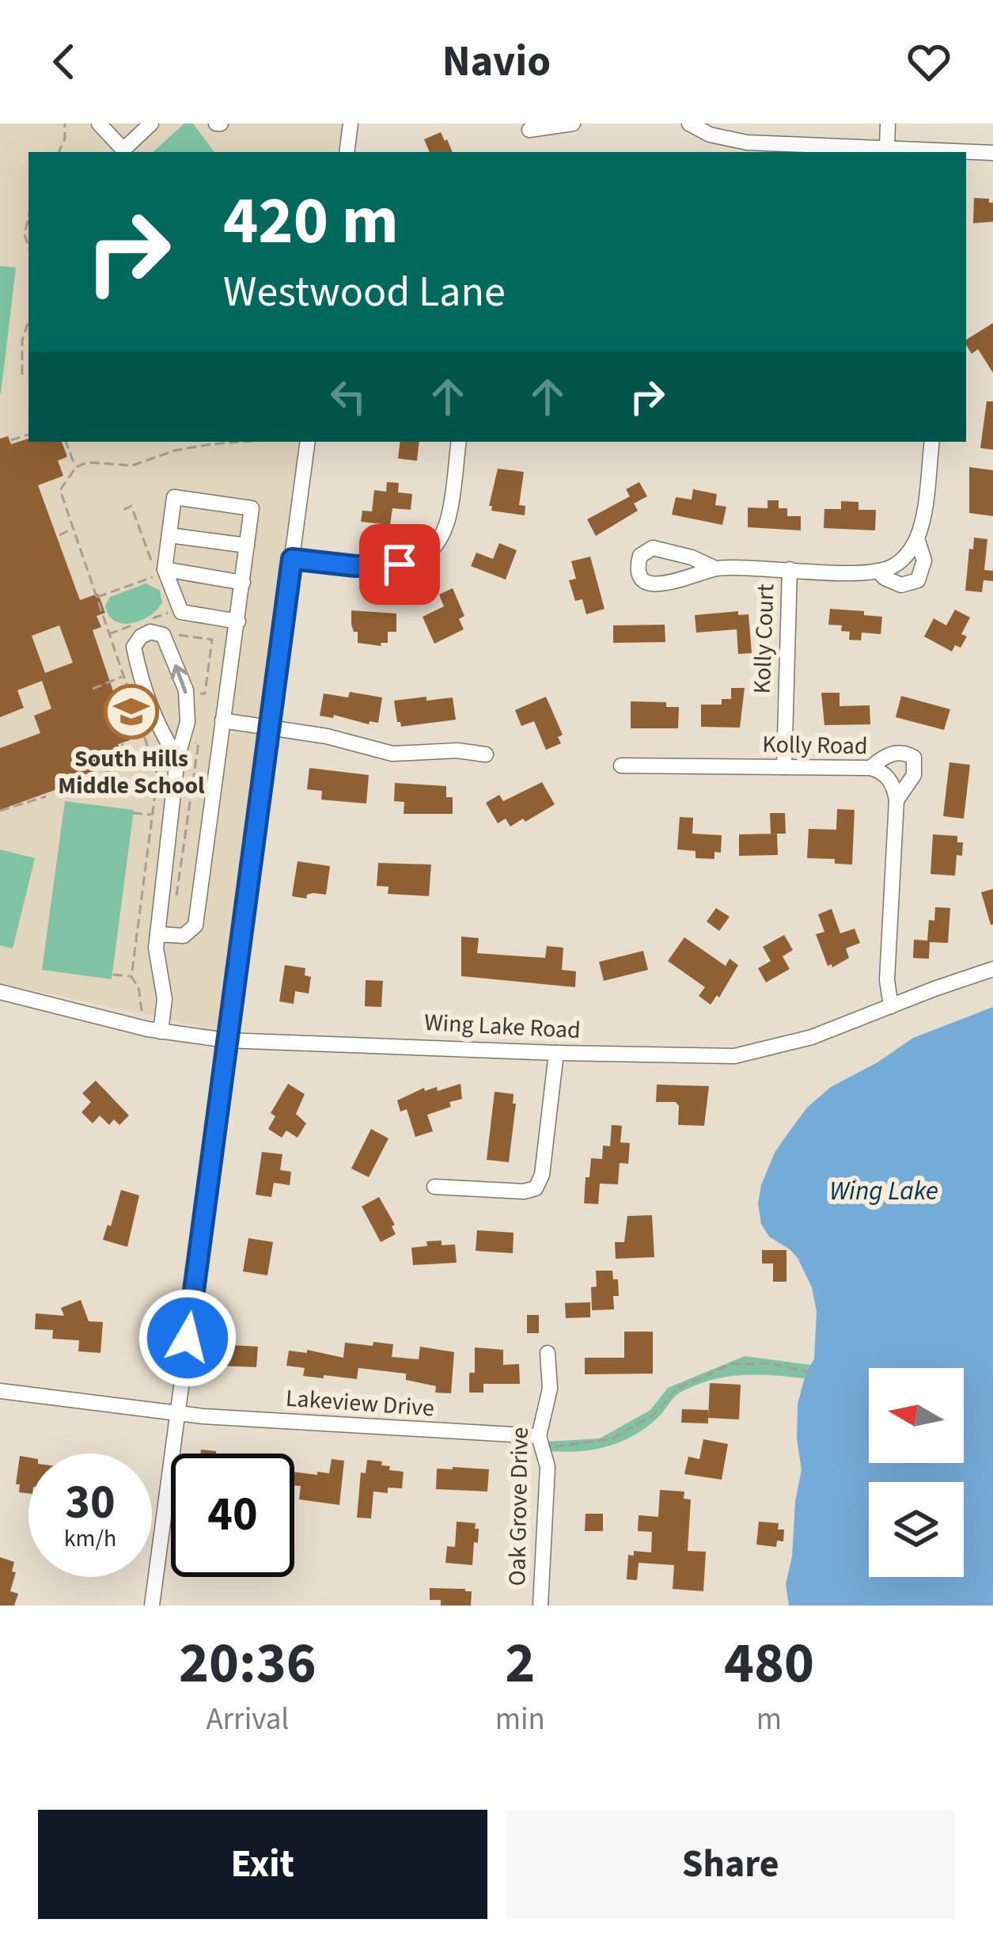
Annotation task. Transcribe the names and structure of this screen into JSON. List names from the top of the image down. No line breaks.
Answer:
{"streets":{"street":["Kolly Court","Kolly Road","Wing Lake Road","Lakeview Drive","Oak Grove Drive"]},"crossings":[["Kolly Court","Kolly Road"],["Lakeview Drive","Oak Grove Drive"]],"water":["Wing Lake"],"places":{"school or university":["South Hills Middle School"]},"north":"left","page":{"header":"Navio","turn":["420 m","Westwood Lane"],"speed":"30 km/h","limit":"40","eta":["20:36","Arrival","2","min","480","m"],"buttons":["Exit","Share"]}}
